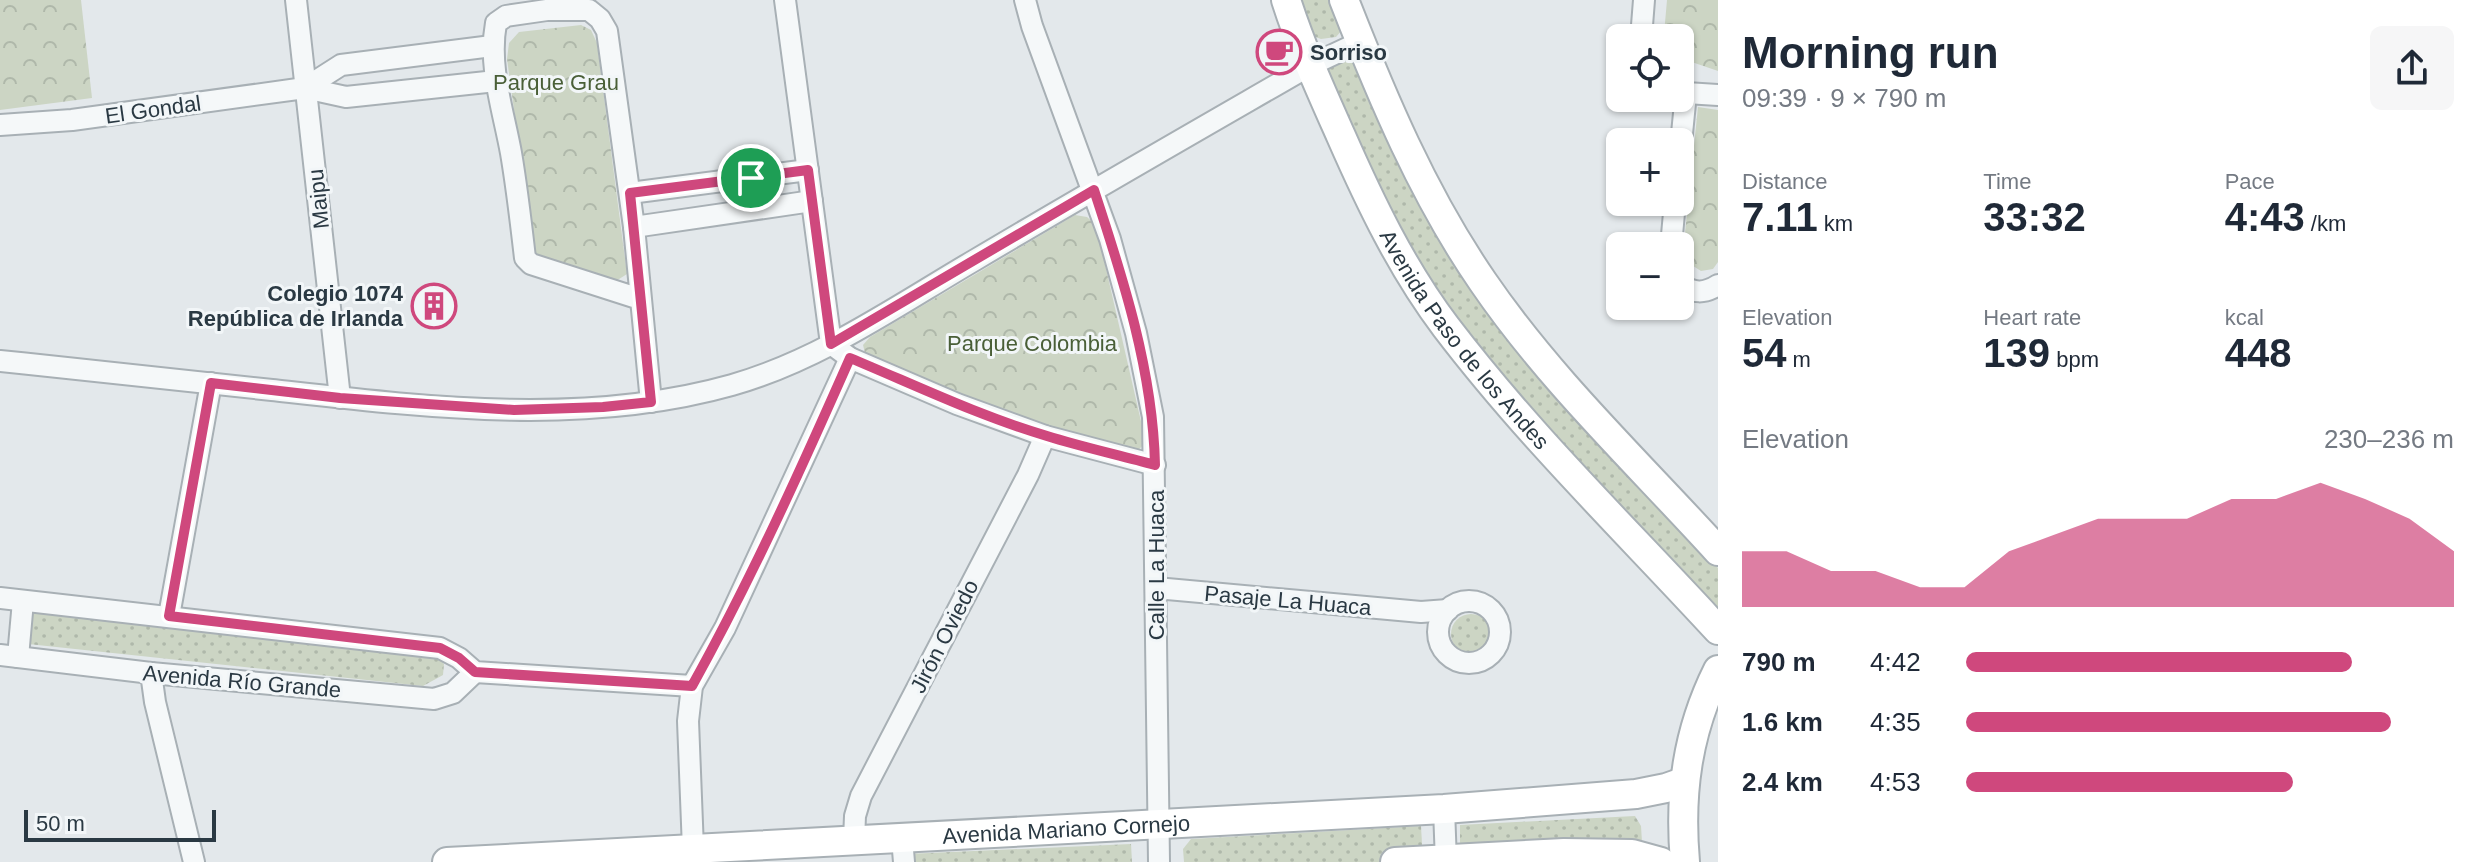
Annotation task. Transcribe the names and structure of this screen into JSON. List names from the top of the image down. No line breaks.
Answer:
{"streets":{"main road":["Avenida Paso de los Andes","Avenida Mariano Cornejo"],"street":["El Gondal","Maipu","Calle La Huaca","Pasaje La Huaca","Jirón Oviedo","Avenida Río Grande"]},"crossings":[["El Gondal","Maipu"],["Calle La Huaca","Pasaje La Huaca"],["Calle La Huaca","Avenida Mariano Cornejo"],["Jirón Oviedo","Avenida Mariano Cornejo"]],"parks":["Parque Grau","Parque Colombia"],"places":{"cafe":["Sorriso"],"building":["Colegio 1074 República de Irlanda"]},"scale_bar":"50 m","page":{"heading":["Morning run","09:39 · 9 × 790 m"],"map_buttons":["+","−"],"stats":[["Distance","7.11 km"],["Time","33:32"],["Pace","4:43 /km"],["Elevation","54 m"],["Heart rate","139 bpm"],["kcal","448"]],"chart":["Elevation","230–236 m"],"list":[{"name":"790 m","note":"4:42"},{"name":"1.6 km","note":"4:35"},{"name":"2.4 km","note":"4:53"}],"scale":"50 m"}}
